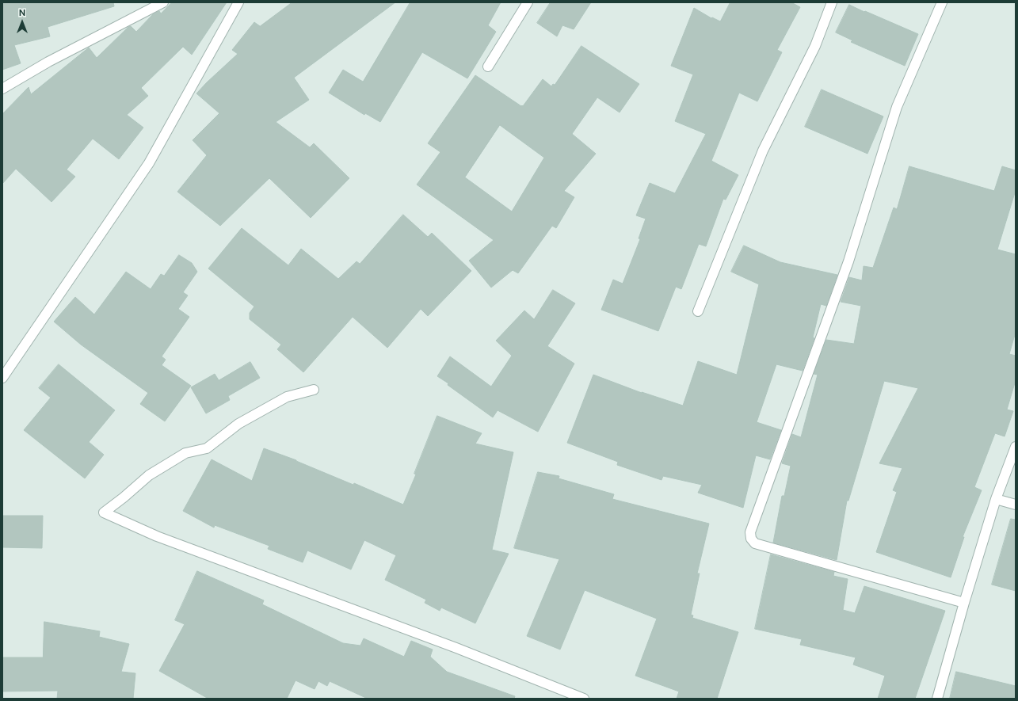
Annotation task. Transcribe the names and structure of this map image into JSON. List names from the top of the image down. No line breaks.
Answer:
{"north":"top"}
